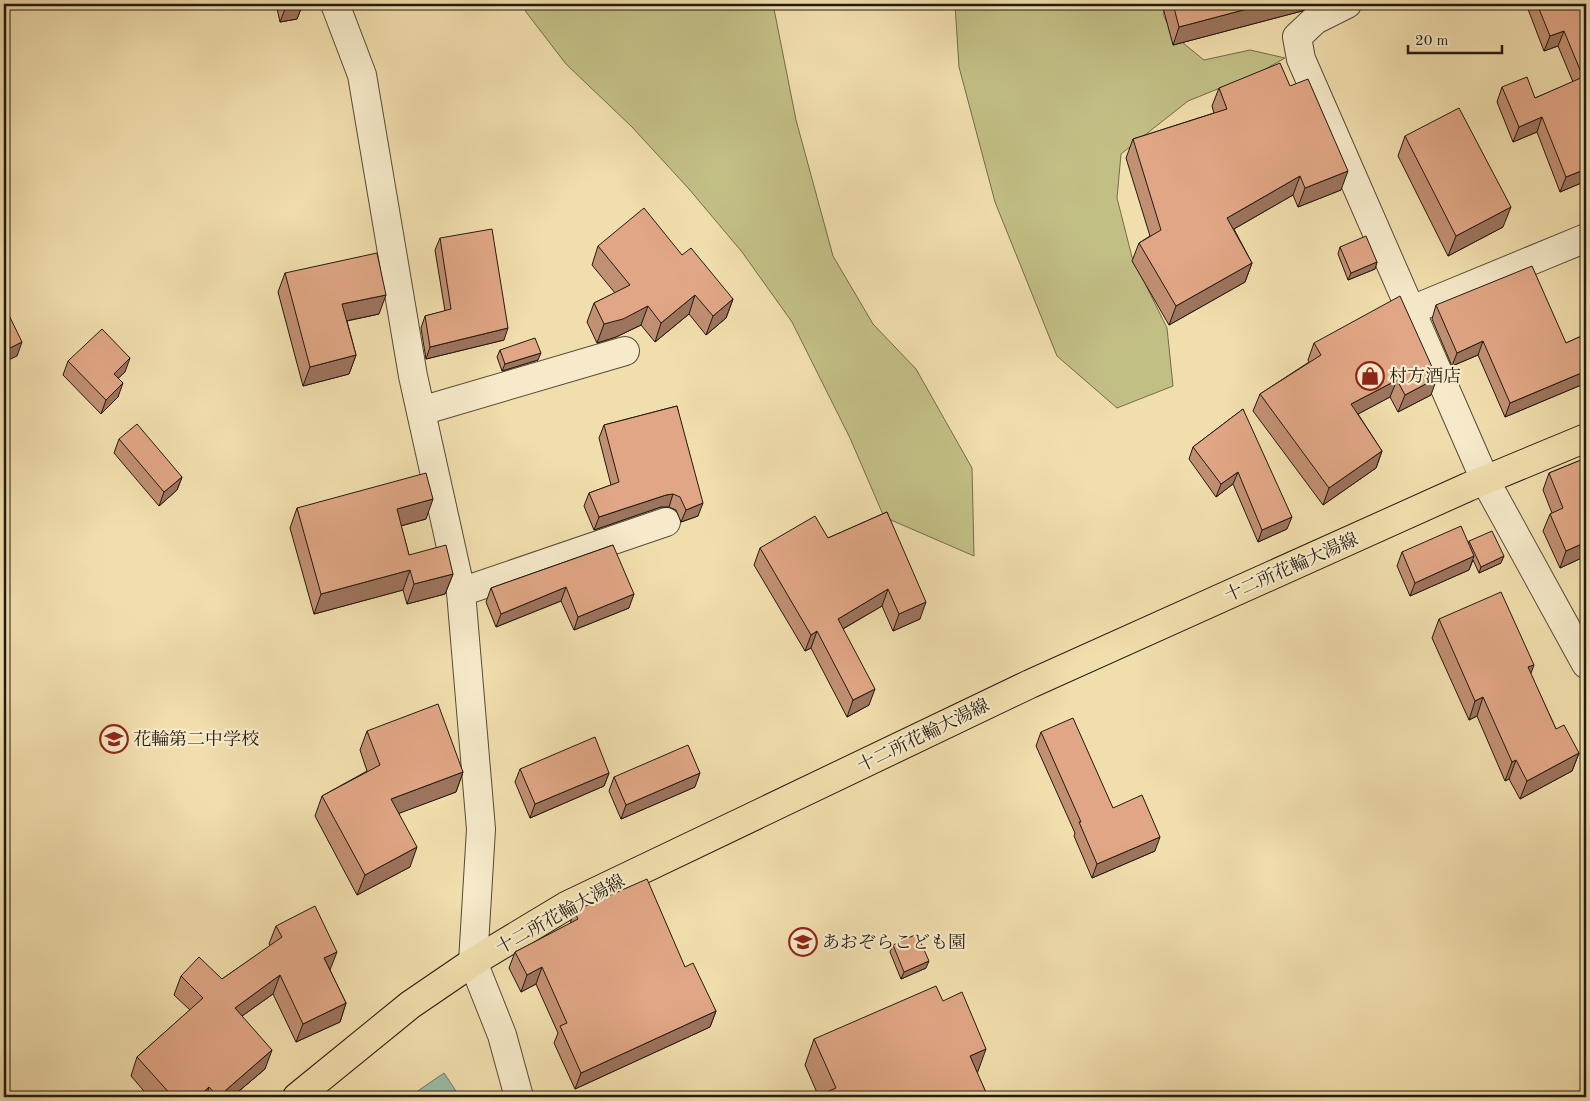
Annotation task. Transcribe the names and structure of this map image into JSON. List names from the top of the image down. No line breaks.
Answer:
{"streets":{"main road":["十二所花輪大湯線"]},"places":{"shop":["村方酒店"],"school or university":["花輪第二中学校","あおぞらこども園"]},"scale_bar":"20 m"}
